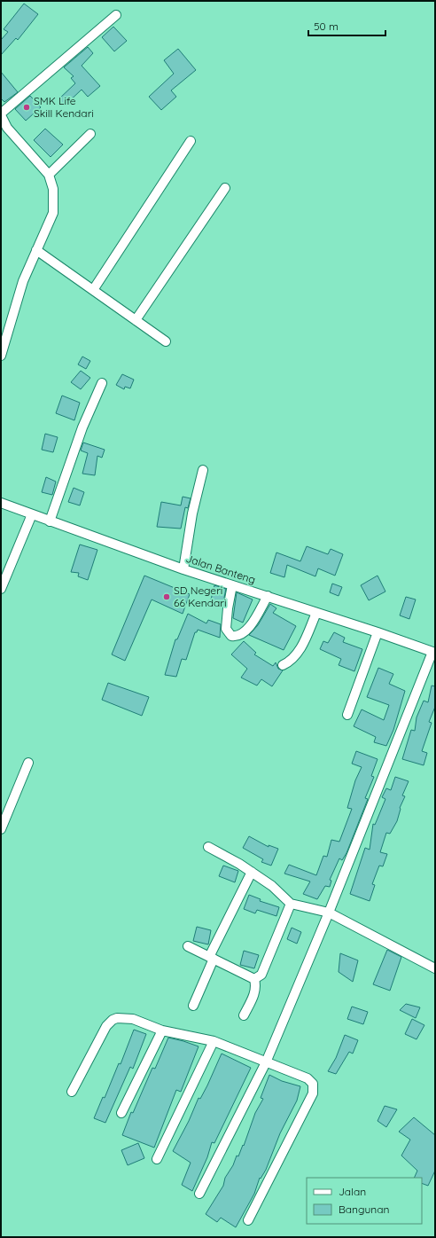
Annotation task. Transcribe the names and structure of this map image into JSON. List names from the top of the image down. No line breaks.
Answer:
{"streets":{"street":["Jalan Banteng"]},"places":["SMK Life Skill Kendari","SD Negeri 66 Kendari"],"legend":["Jalan","Bangunan"],"scale_bar":"50 m"}
